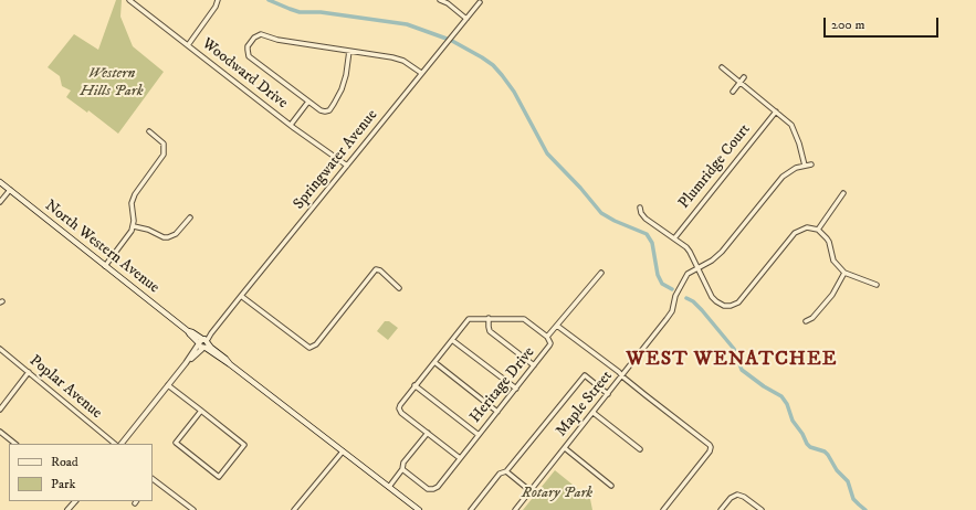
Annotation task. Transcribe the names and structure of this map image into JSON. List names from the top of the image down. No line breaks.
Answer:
{"streets":{"main road":["North Western Avenue"],"street":["Woodward Drive","Springwater Avenue","Plumridge Court","Heritage Drive","Poplar Avenue","Maple Street"]},"crossings":[["Woodward Drive","Springwater Avenue"],["Springwater Avenue","North Western Avenue"]],"districts":["WEST WENATCHEE"],"parks":["Western Hills Park","Rotary Park"],"legend":["Road","Park"],"scale_bar":"200 m"}
